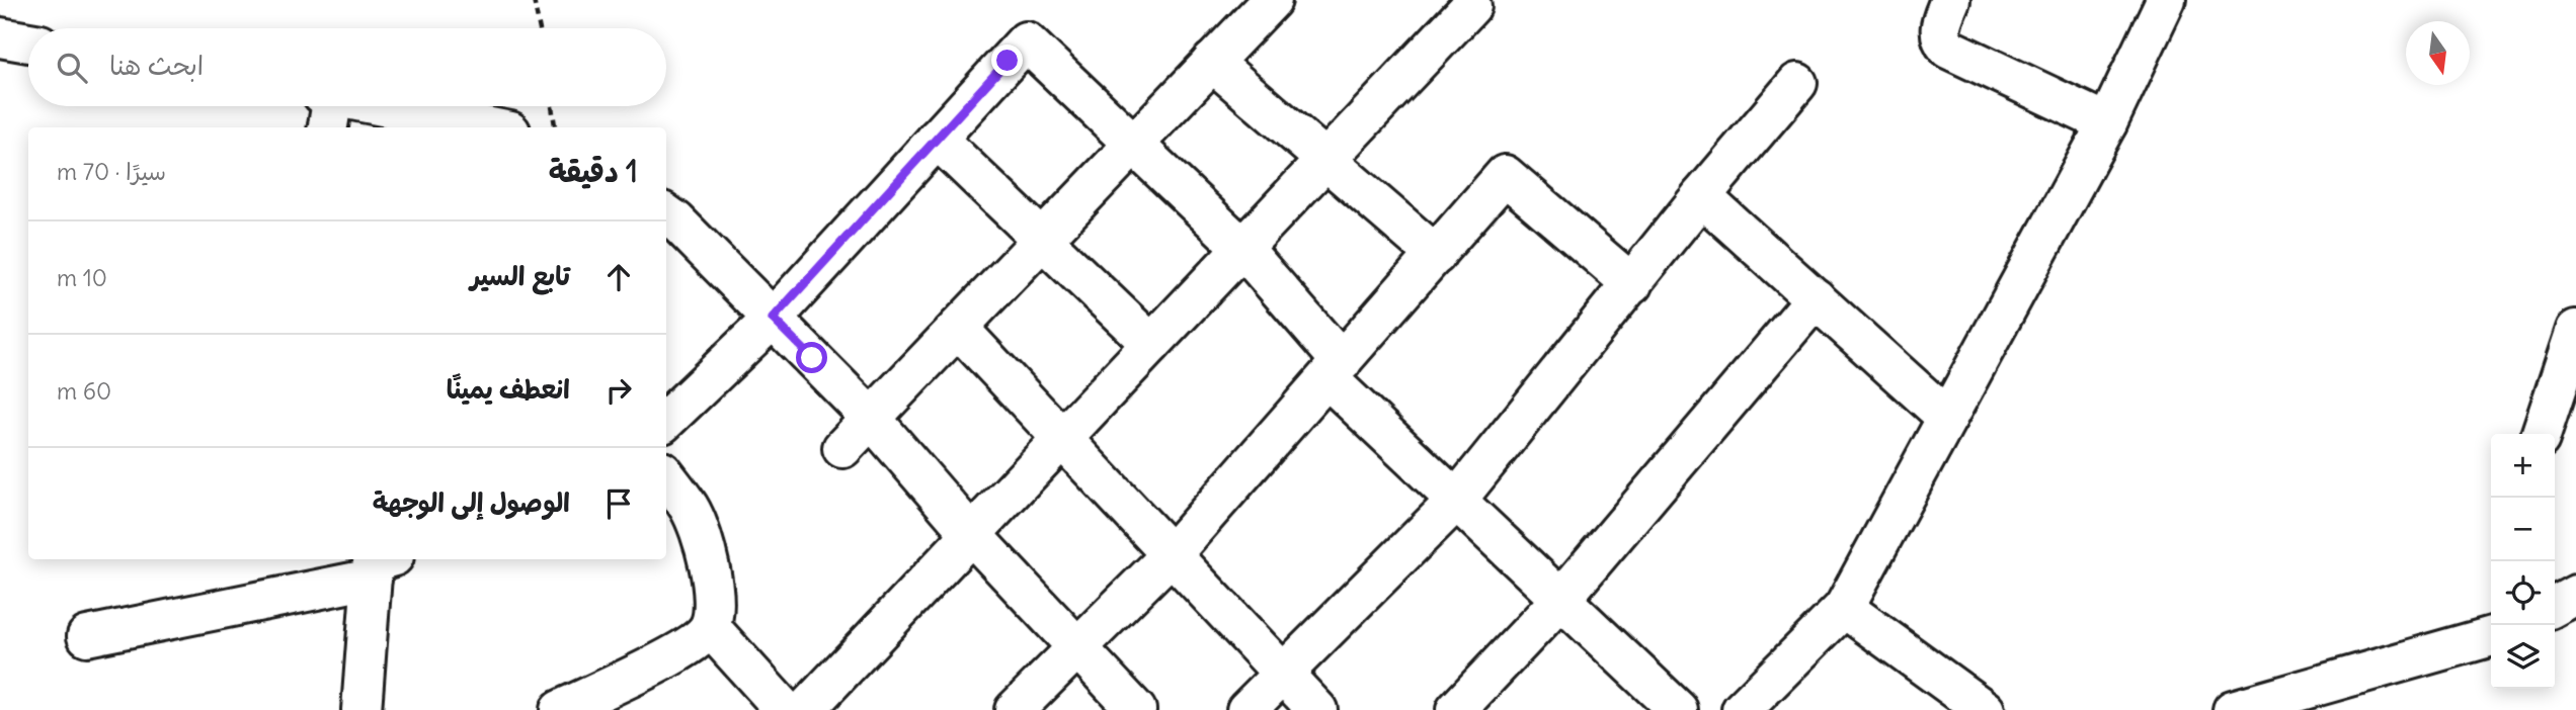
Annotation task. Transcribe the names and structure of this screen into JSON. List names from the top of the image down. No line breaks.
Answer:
{"north":"bottom","page":{"search":"ابحث هنا","heading":["1 دقيقة","سيرًا · 70 m"],"list":[["تابع السير","10 m"],["انعطف يمينًا","60 m"],"الوصول إلى الوجهة"],"map_buttons":["+","−"]}}
